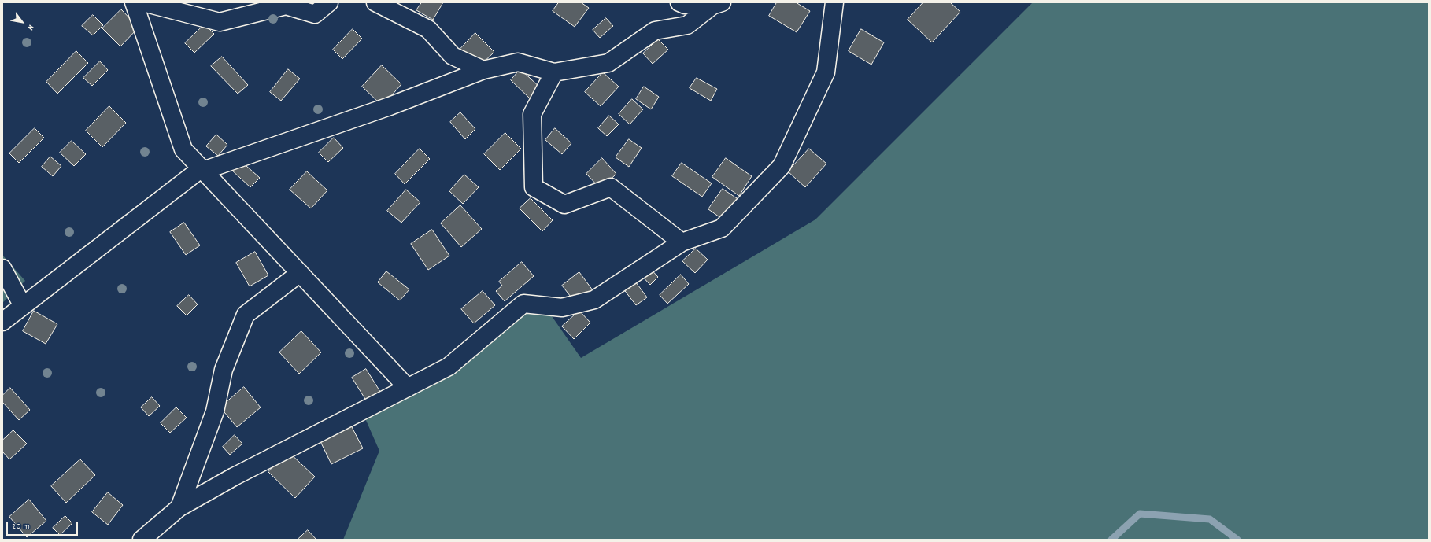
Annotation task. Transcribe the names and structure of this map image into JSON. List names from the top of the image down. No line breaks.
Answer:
{"scale_bar":"20 m","north":"bottom right"}
